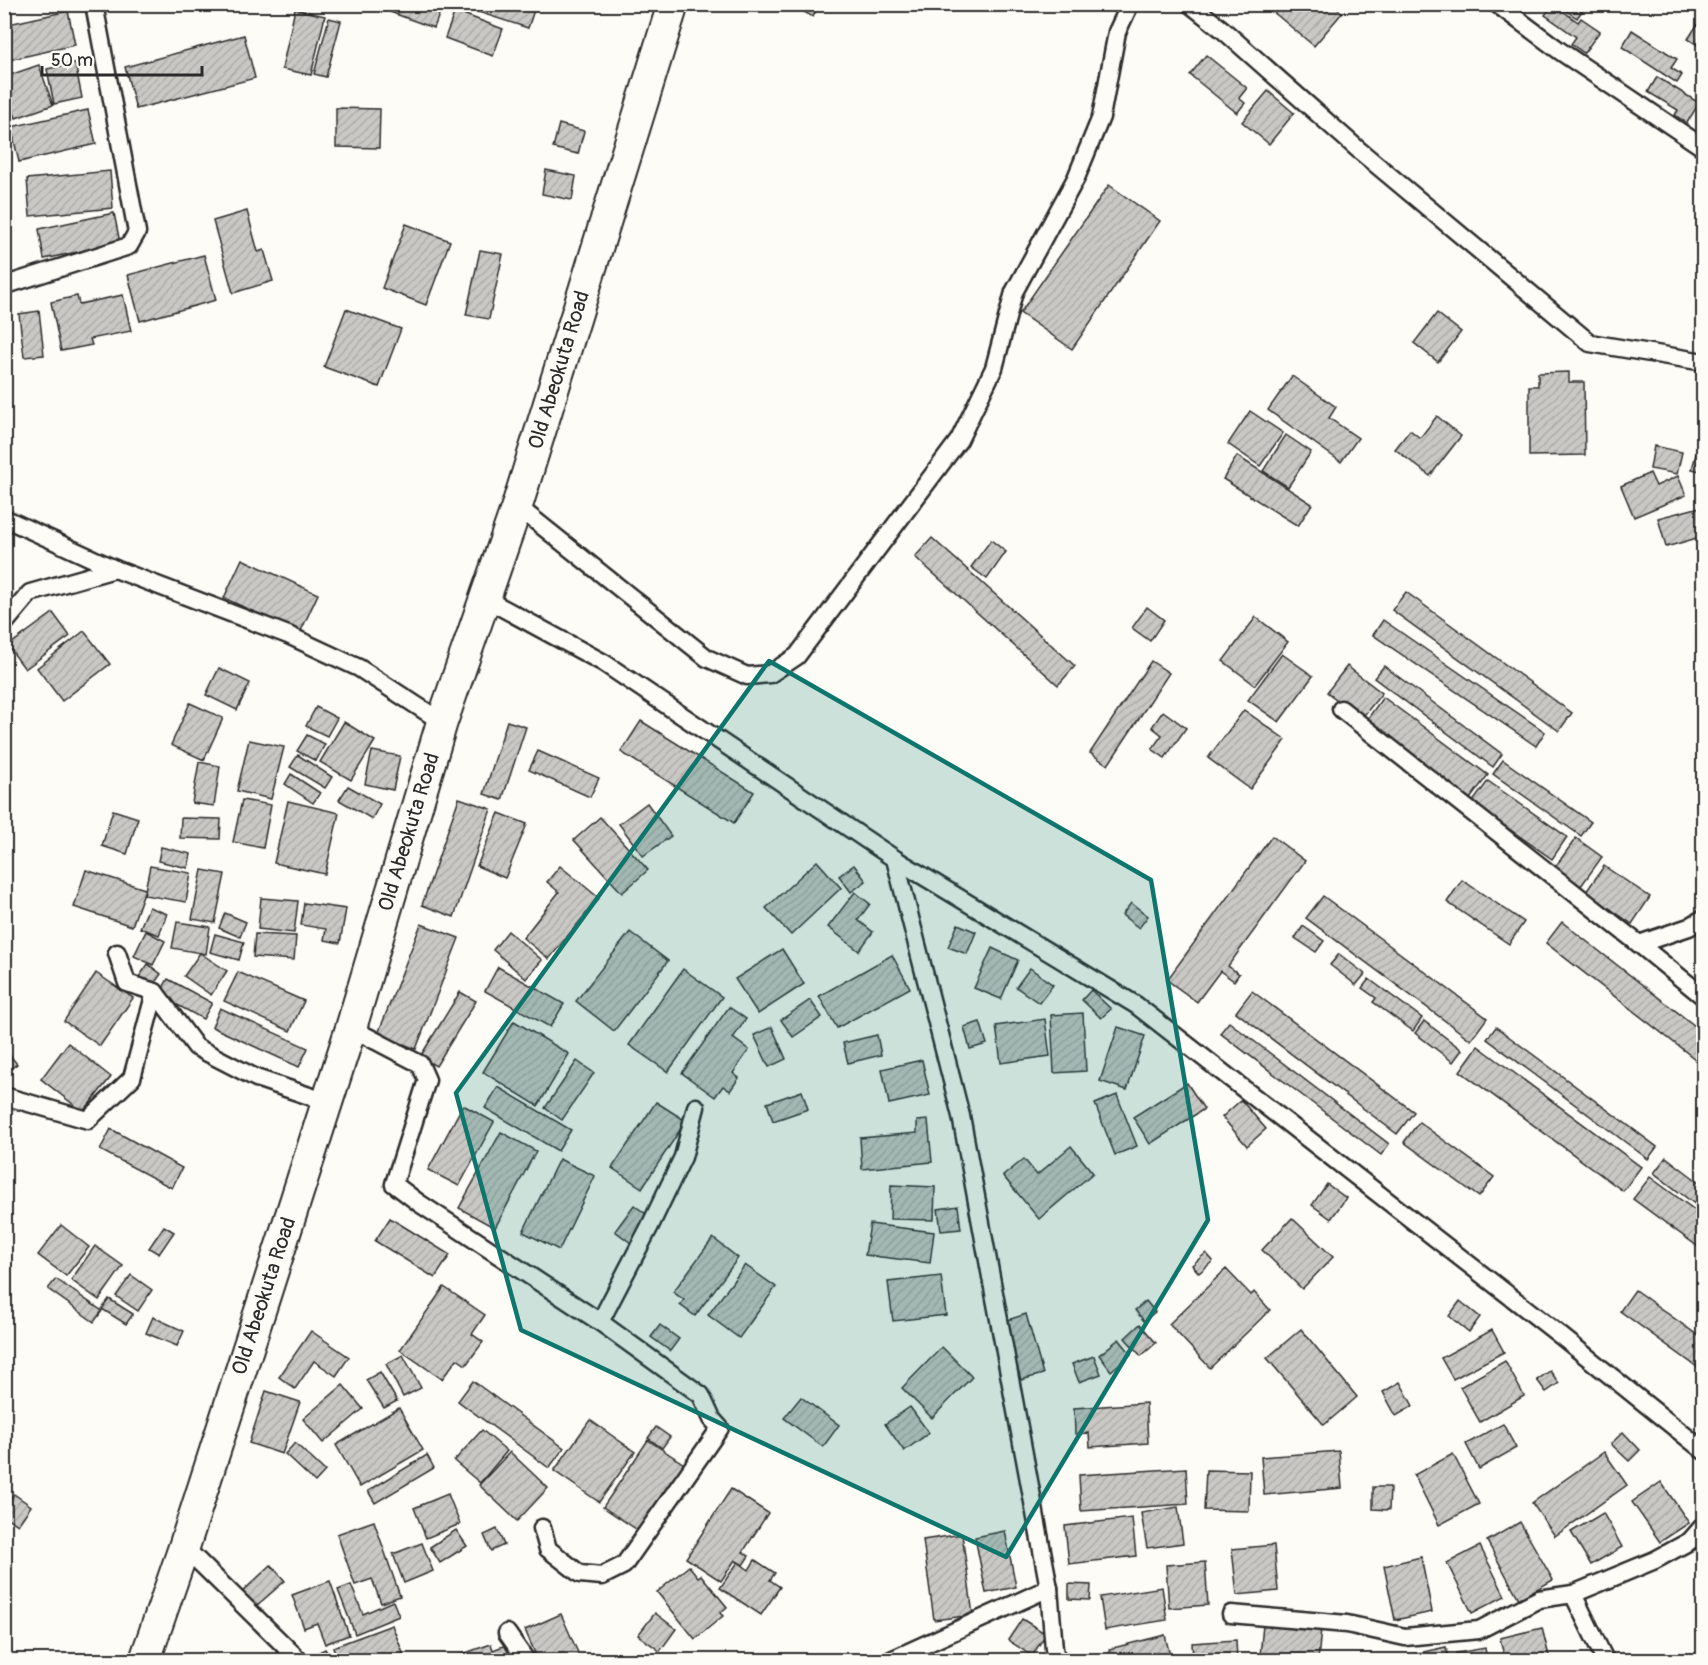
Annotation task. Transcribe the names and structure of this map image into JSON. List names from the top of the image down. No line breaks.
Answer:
{"streets":{"highway":["Old Abeokuta Road"]},"scale_bar":"50 m"}
